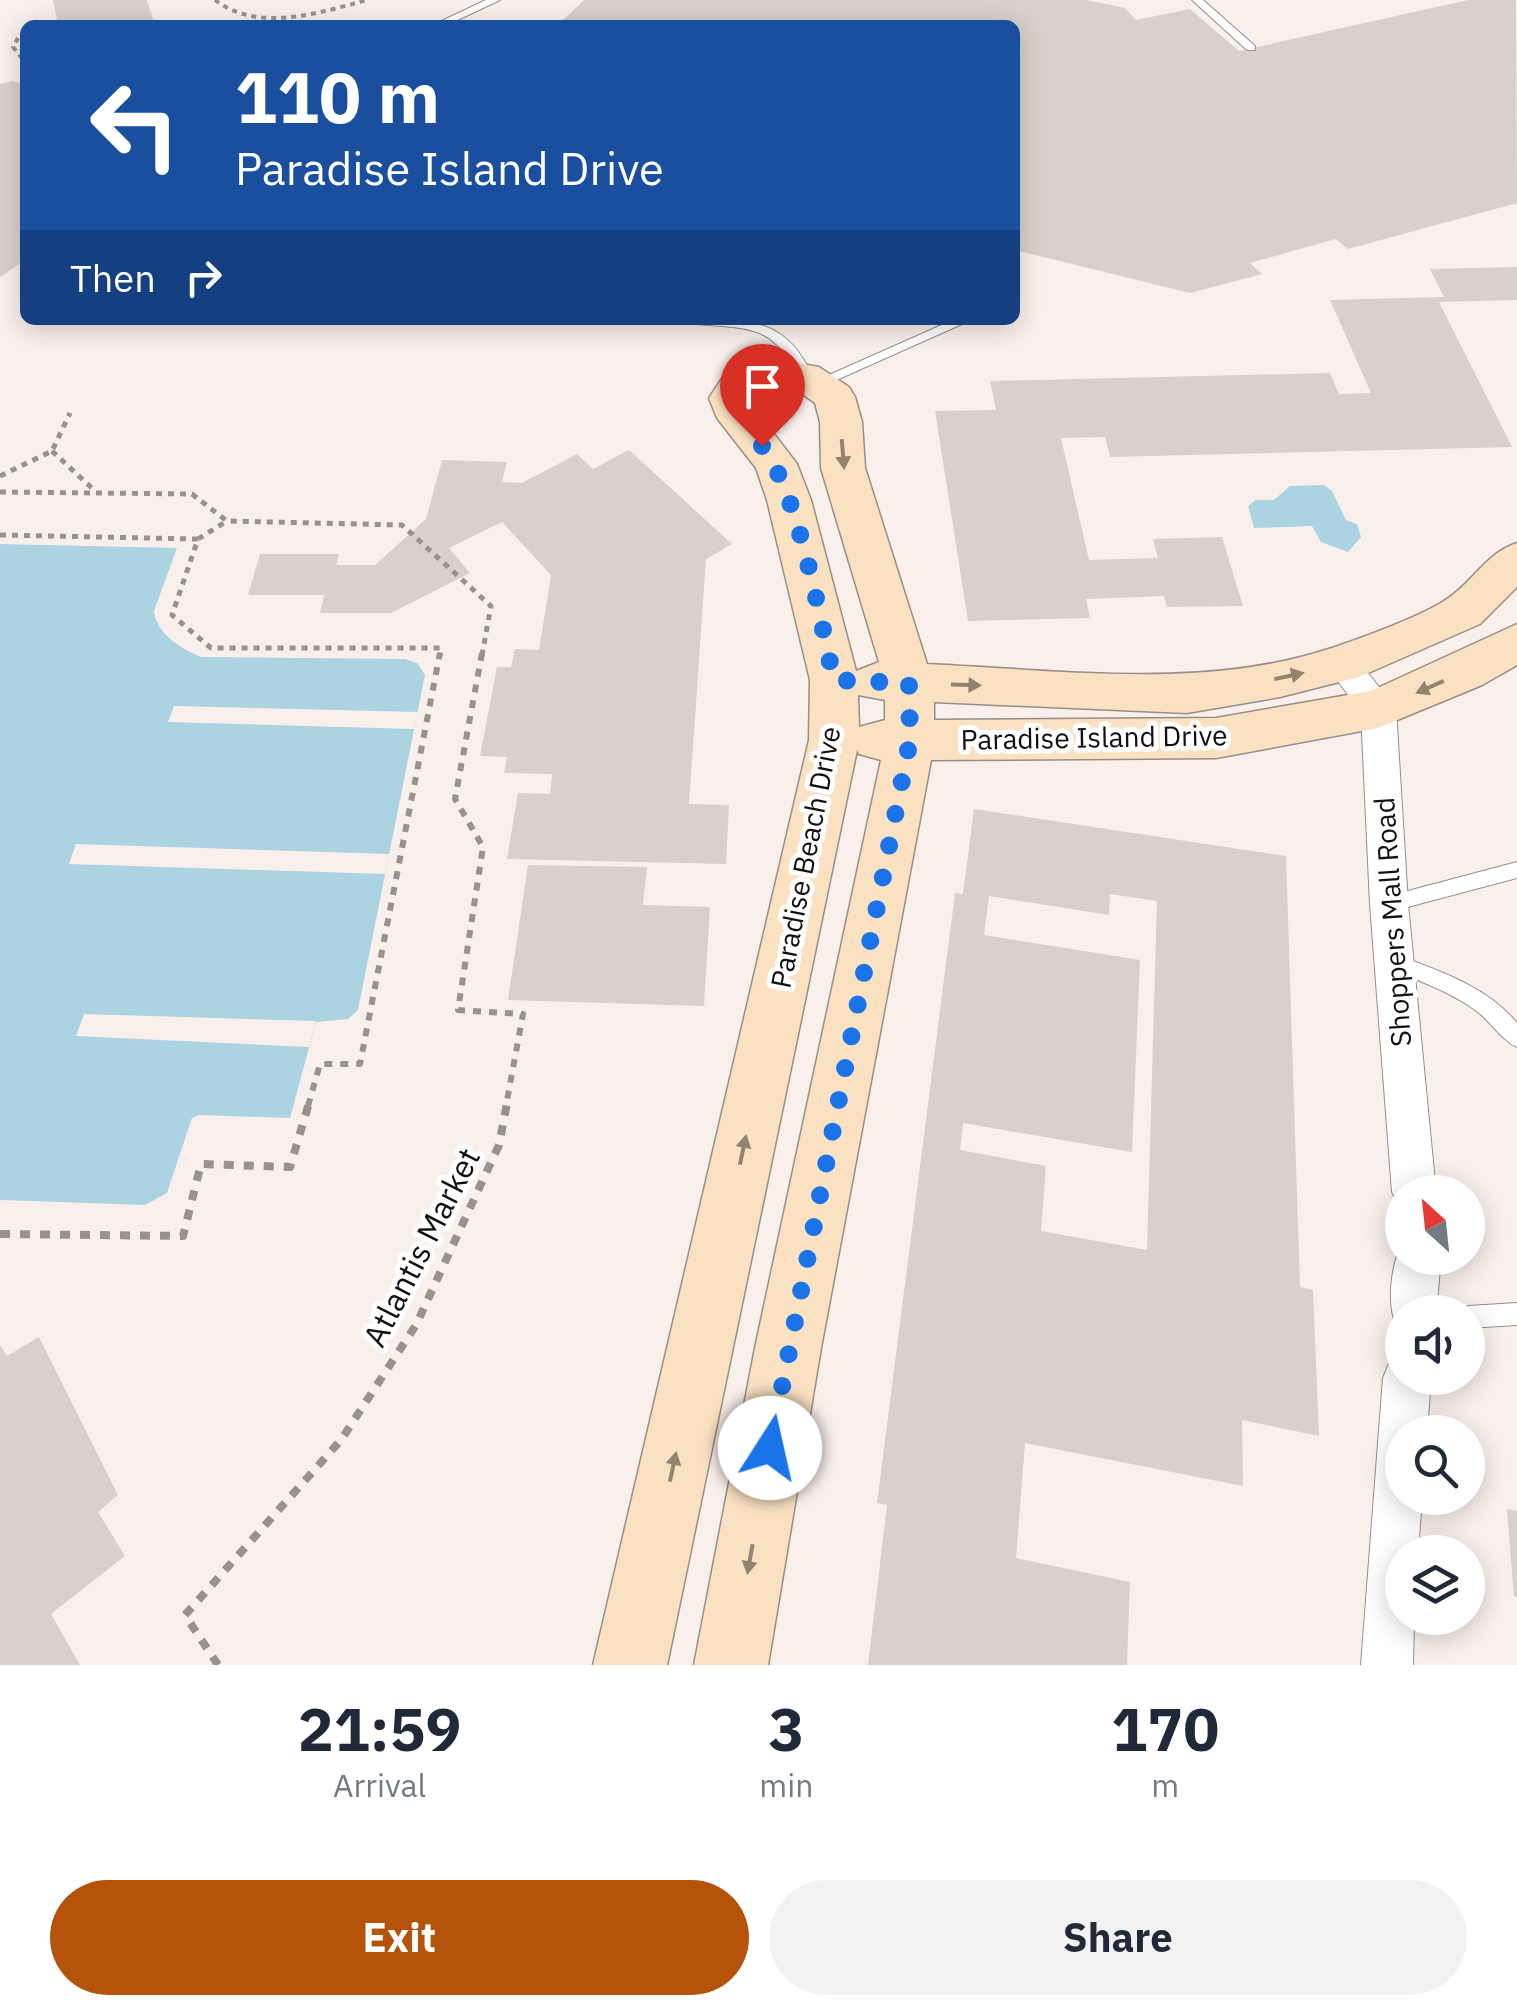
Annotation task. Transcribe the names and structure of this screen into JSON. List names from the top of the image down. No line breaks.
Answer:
{"streets":{"street":["Paradise Island Drive","Paradise Beach Drive","Shoppers Mall Road"],"path":["Atlantis Market"]},"crossings":[["Paradise Island Drive","Paradise Beach Drive"],["Paradise Island Drive","Shoppers Mall Road"]],"north":"top left","page":{"turn":["110 m","Paradise Island Drive"],"then":"Then","eta":["21:59","Arrival","3","min","170","m"],"buttons":["Exit","Share"]}}
